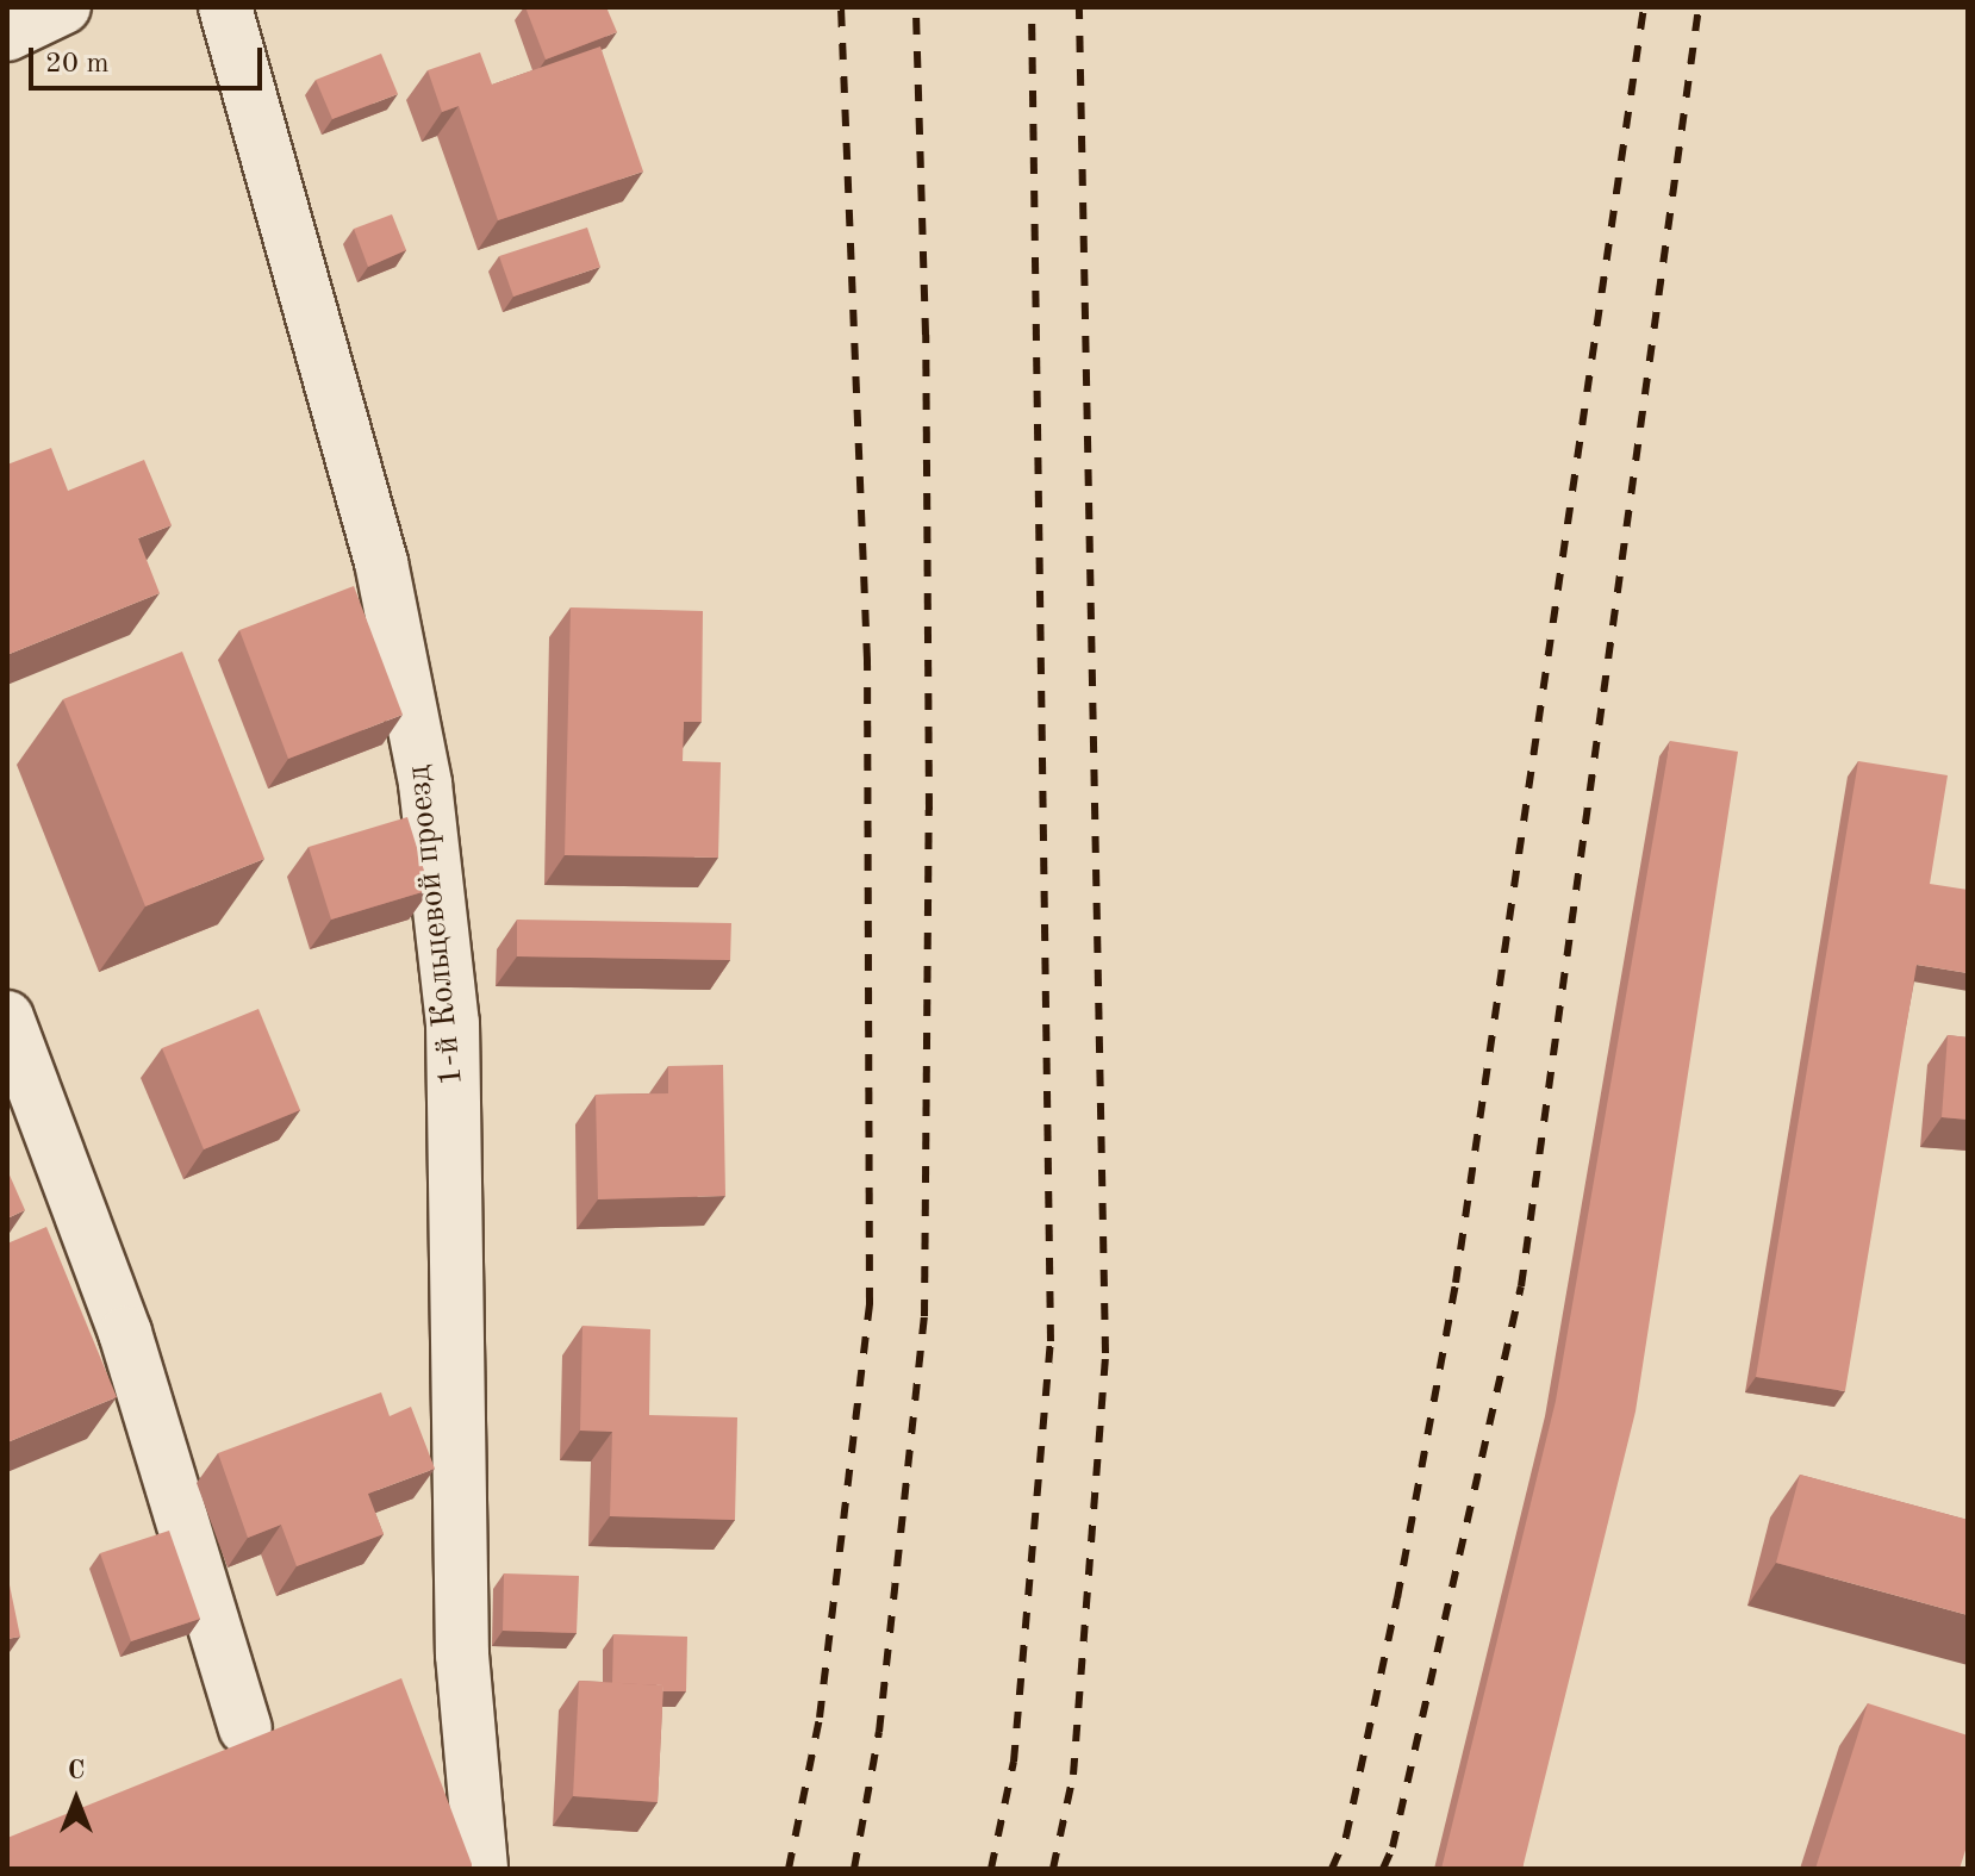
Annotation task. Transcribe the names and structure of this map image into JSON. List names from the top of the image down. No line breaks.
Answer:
{"streets":{"street":["1-й Кольцевой проезд"]},"scale_bar":"20 m","north":"top"}
